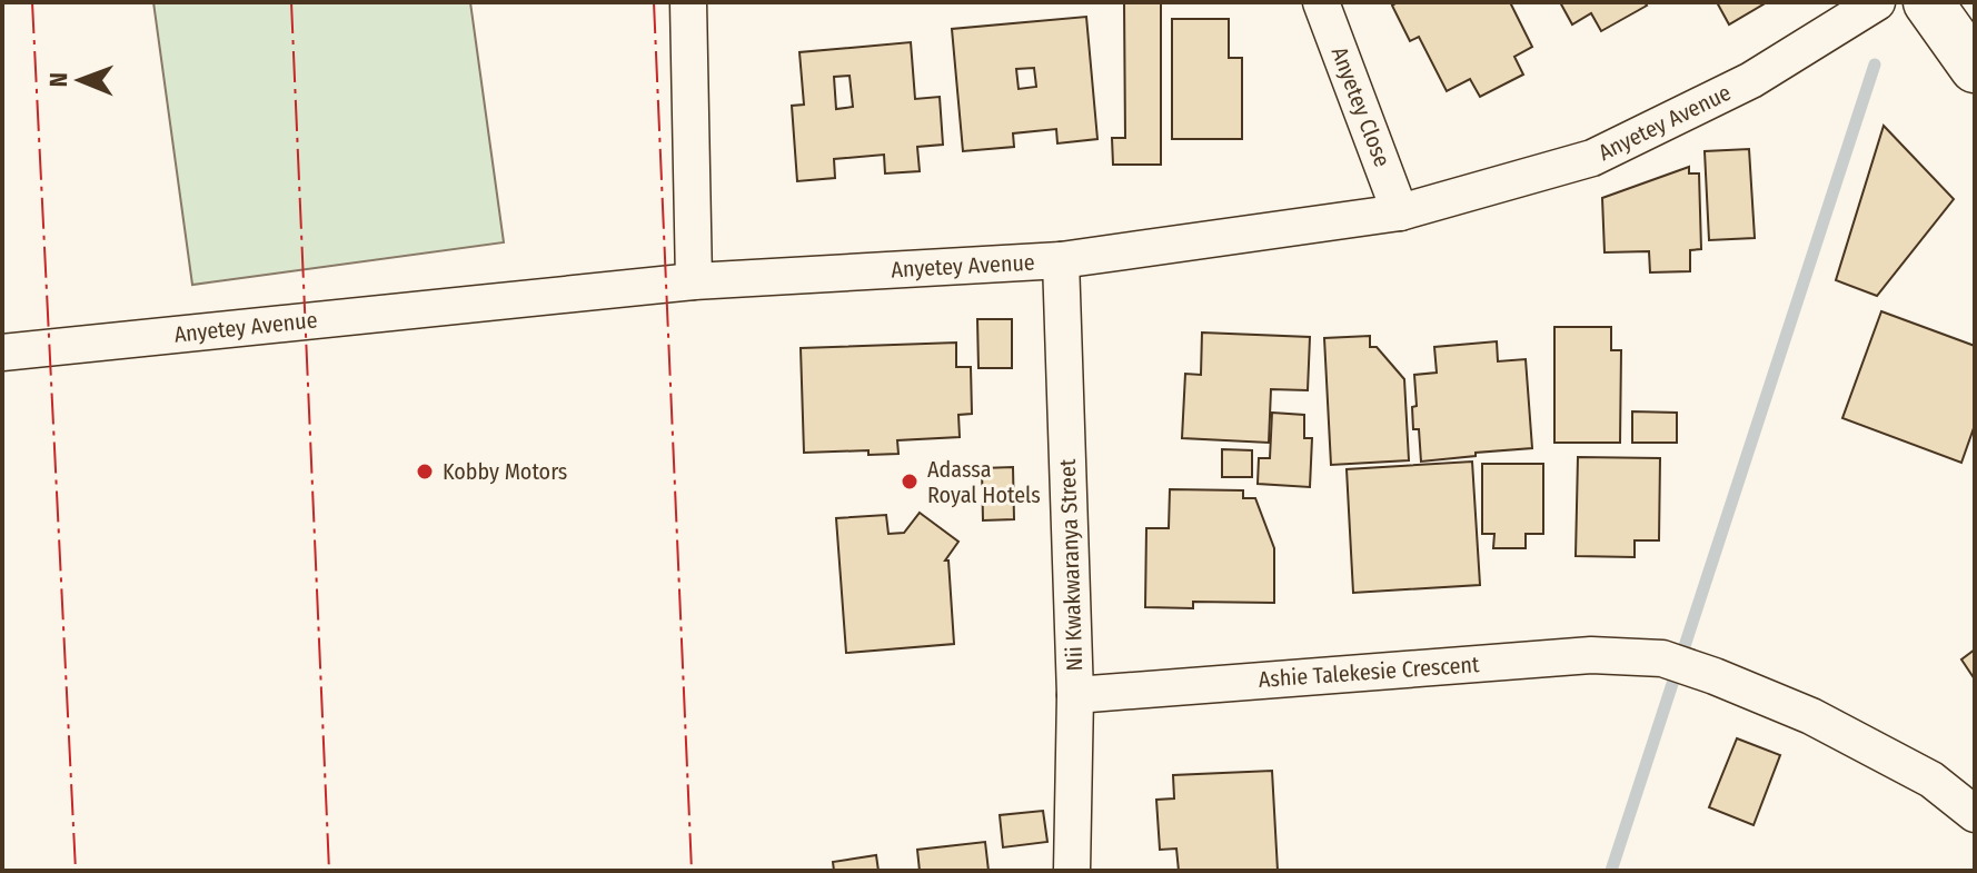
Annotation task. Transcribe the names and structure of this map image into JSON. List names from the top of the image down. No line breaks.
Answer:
{"streets":{"street":["Anyetey Close","Anyetey Avenue","Nii Kwakwaranya Street","Ashie Talekesie Crescent"]},"crossings":[["Anyetey Close","Anyetey Avenue"],["Anyetey Avenue","Nii Kwakwaranya Street"],["Nii Kwakwaranya Street","Ashie Talekesie Crescent"]],"places":["Kobby Motors","Adassa Royal Hotels"],"north":"left"}
